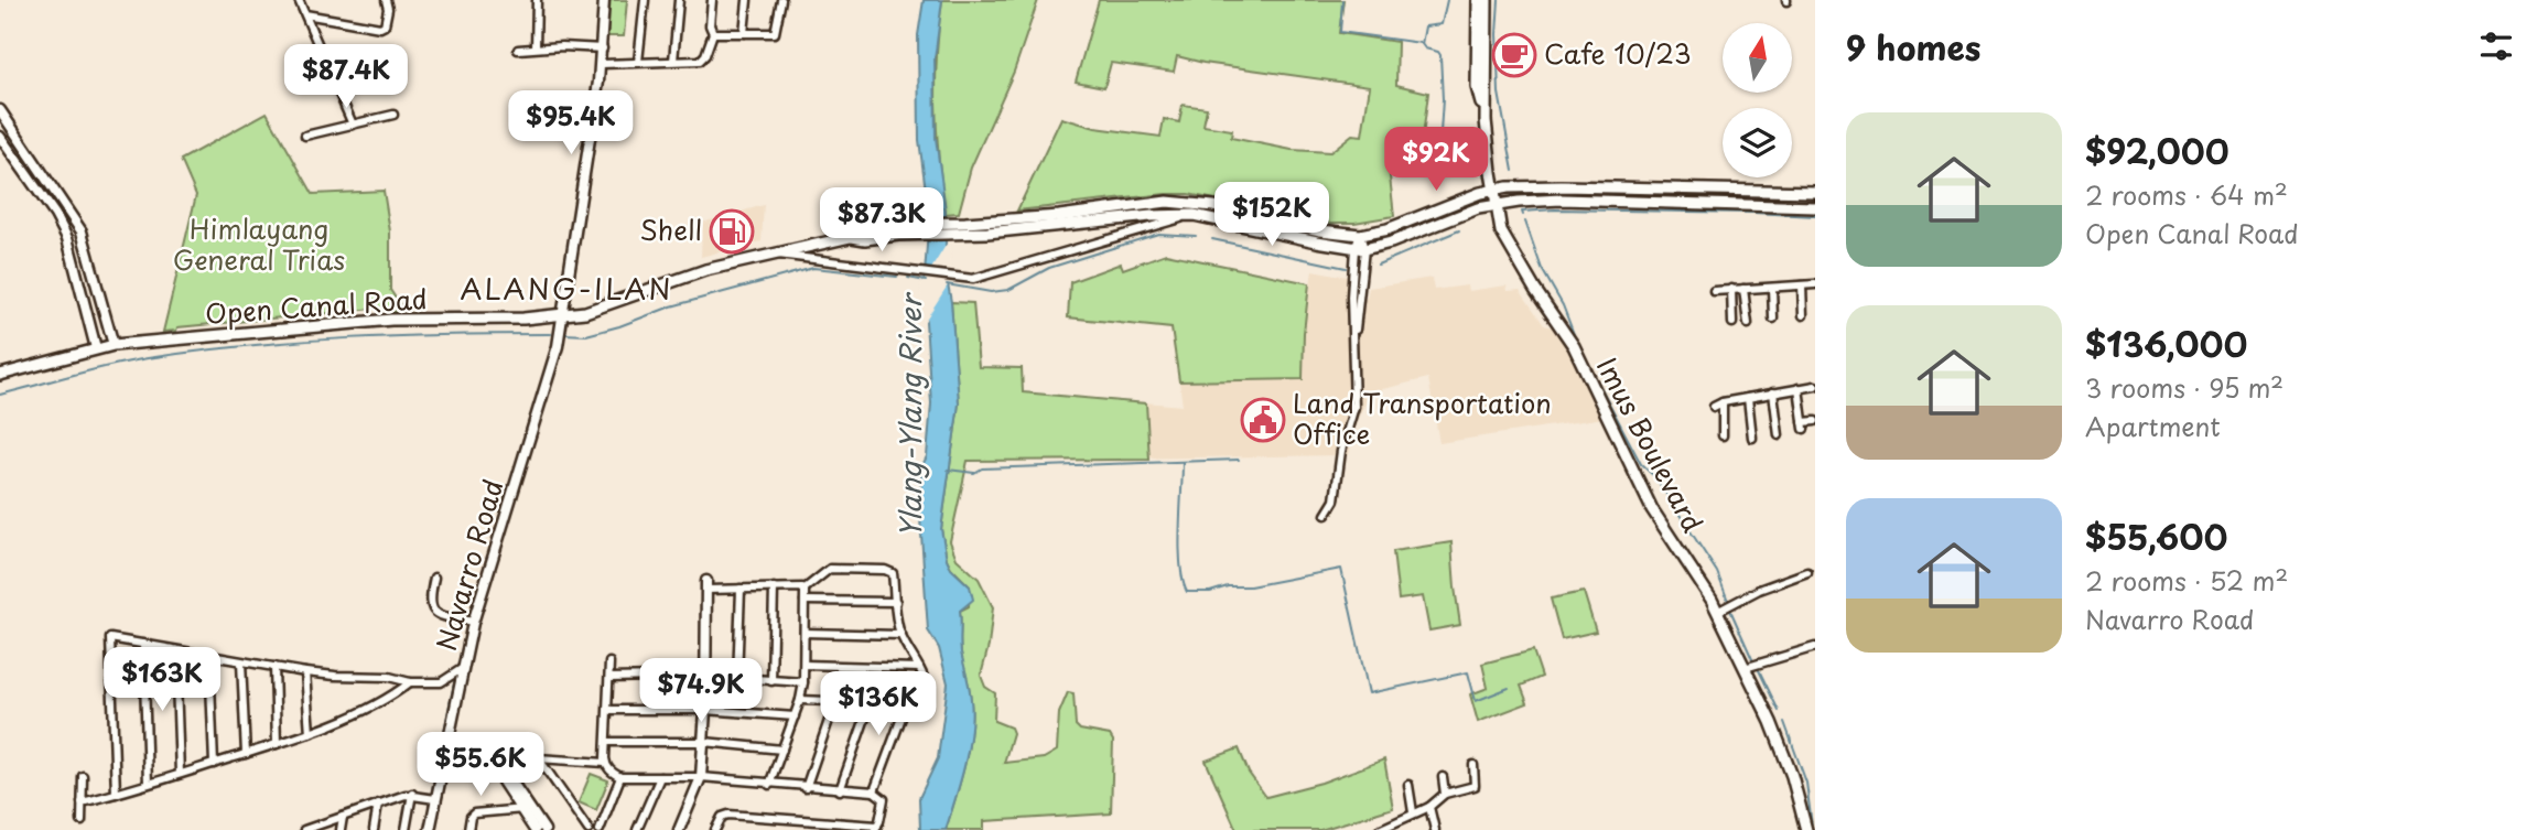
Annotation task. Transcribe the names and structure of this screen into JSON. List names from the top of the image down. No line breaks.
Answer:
{"streets":{"main road":["Open Canal Road","Imus Boulevard"],"street":["Navarro Road"]},"crossings":[["Open Canal Road","Navarro Road"]],"districts":["ALANG-ILAN"],"water":["Ylang-Ylang River"],"parks":["Himlayang General Trias"],"places":{"cafe":["Cafe 10/23"],"fuel station":["Shell"],"public building":["Land Transportation Office"]},"north":"top","page":{"heading":"9 homes","price":["$87.4K","$95.4K","$92K","$152K","$87.3K","$163K","$74.9K","$136K","$55.6K"],"list":[{"name":"$92,000","note":"2 rooms · 64 m² · Open Canal Road"},{"name":"$136,000","note":"3 rooms · 95 m² · Apartment"},{"name":"$55,600","note":"2 rooms · 52 m² · Navarro Road"}]}}
